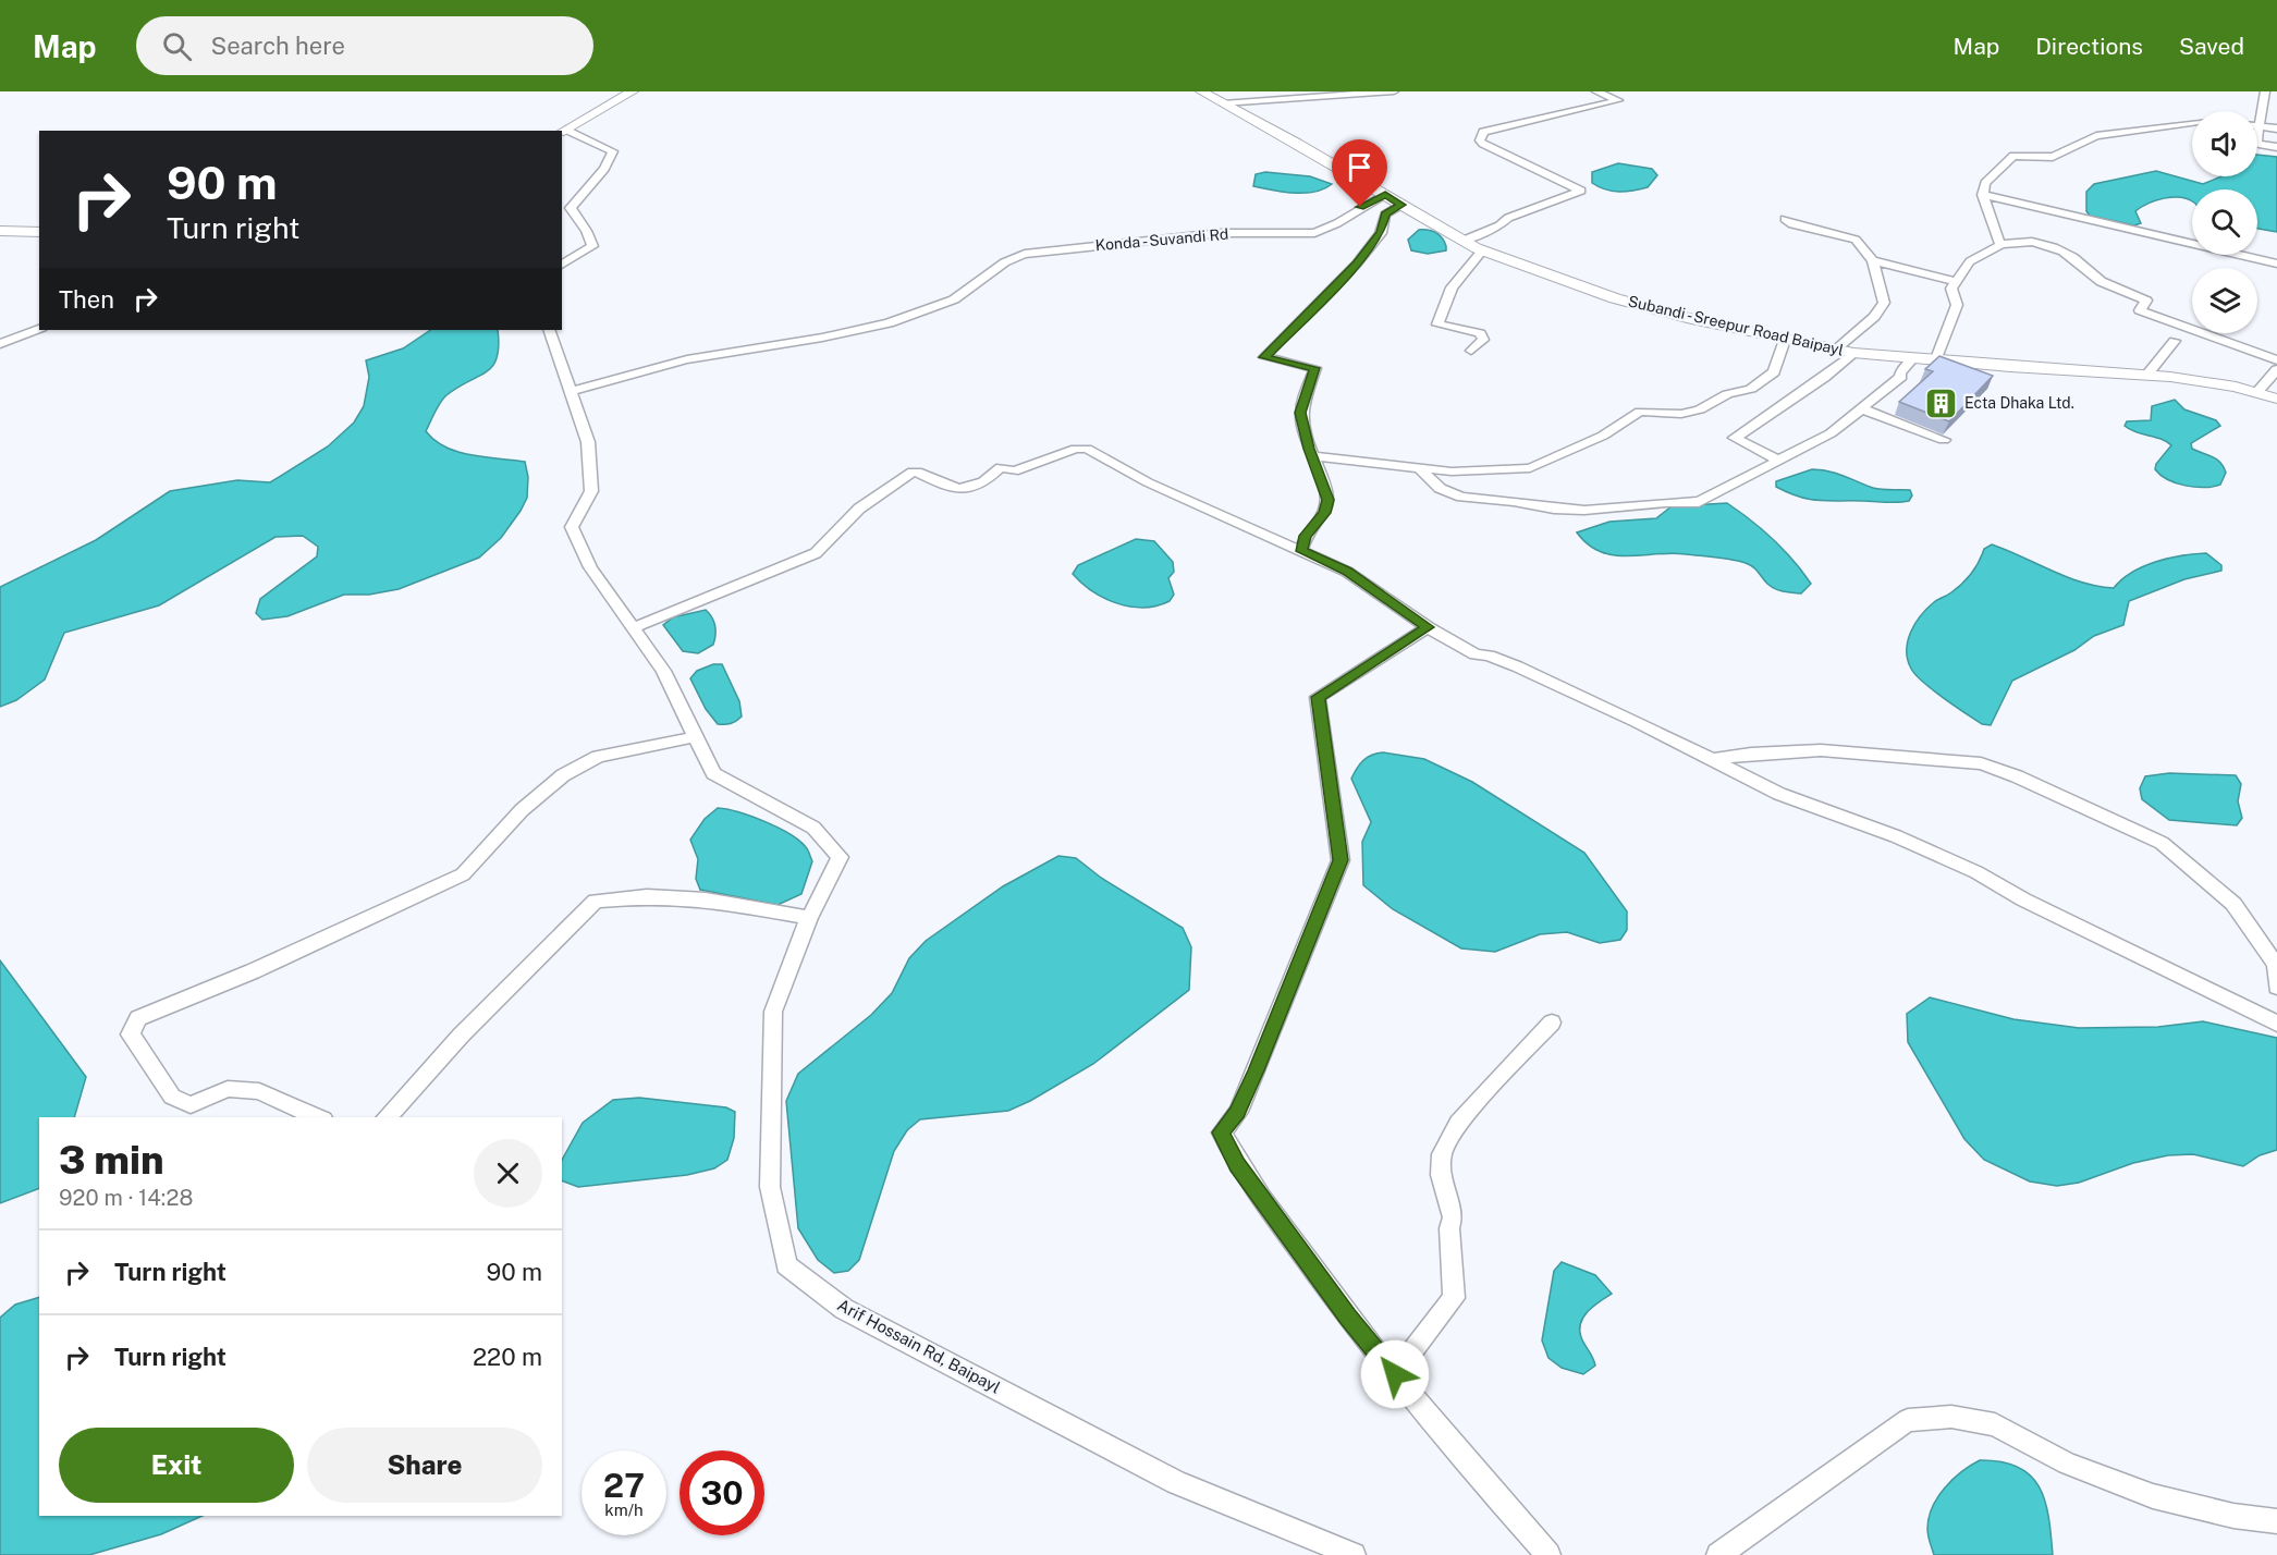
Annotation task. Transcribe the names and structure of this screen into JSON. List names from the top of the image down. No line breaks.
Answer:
{"streets":{"street":["Konda - Suvandi Rd","Subandi - Sreepur Road Baipayl","Arif Hossain Rd, Baipayl"]},"crossings":[["Konda - Suvandi Rd","Subandi - Sreepur Road Baipayl"],["Konda - Suvandi Rd","Arif Hossain Rd, Baipayl"]],"places":{"building":["Ecta Dhaka Ltd."]},"page":{"header":"Map","search":"Search here","nav":["Map","Directions","Saved"],"turn":["90 m","Turn right"],"then":"Then","heading":["3 min","920 m · 14:28"],"list":[{"name":"Turn right","value":"90 m"},{"name":"Turn right","value":"220 m"}],"buttons":["Exit","Share"],"speed":"27 km/h","limit":"30"}}
